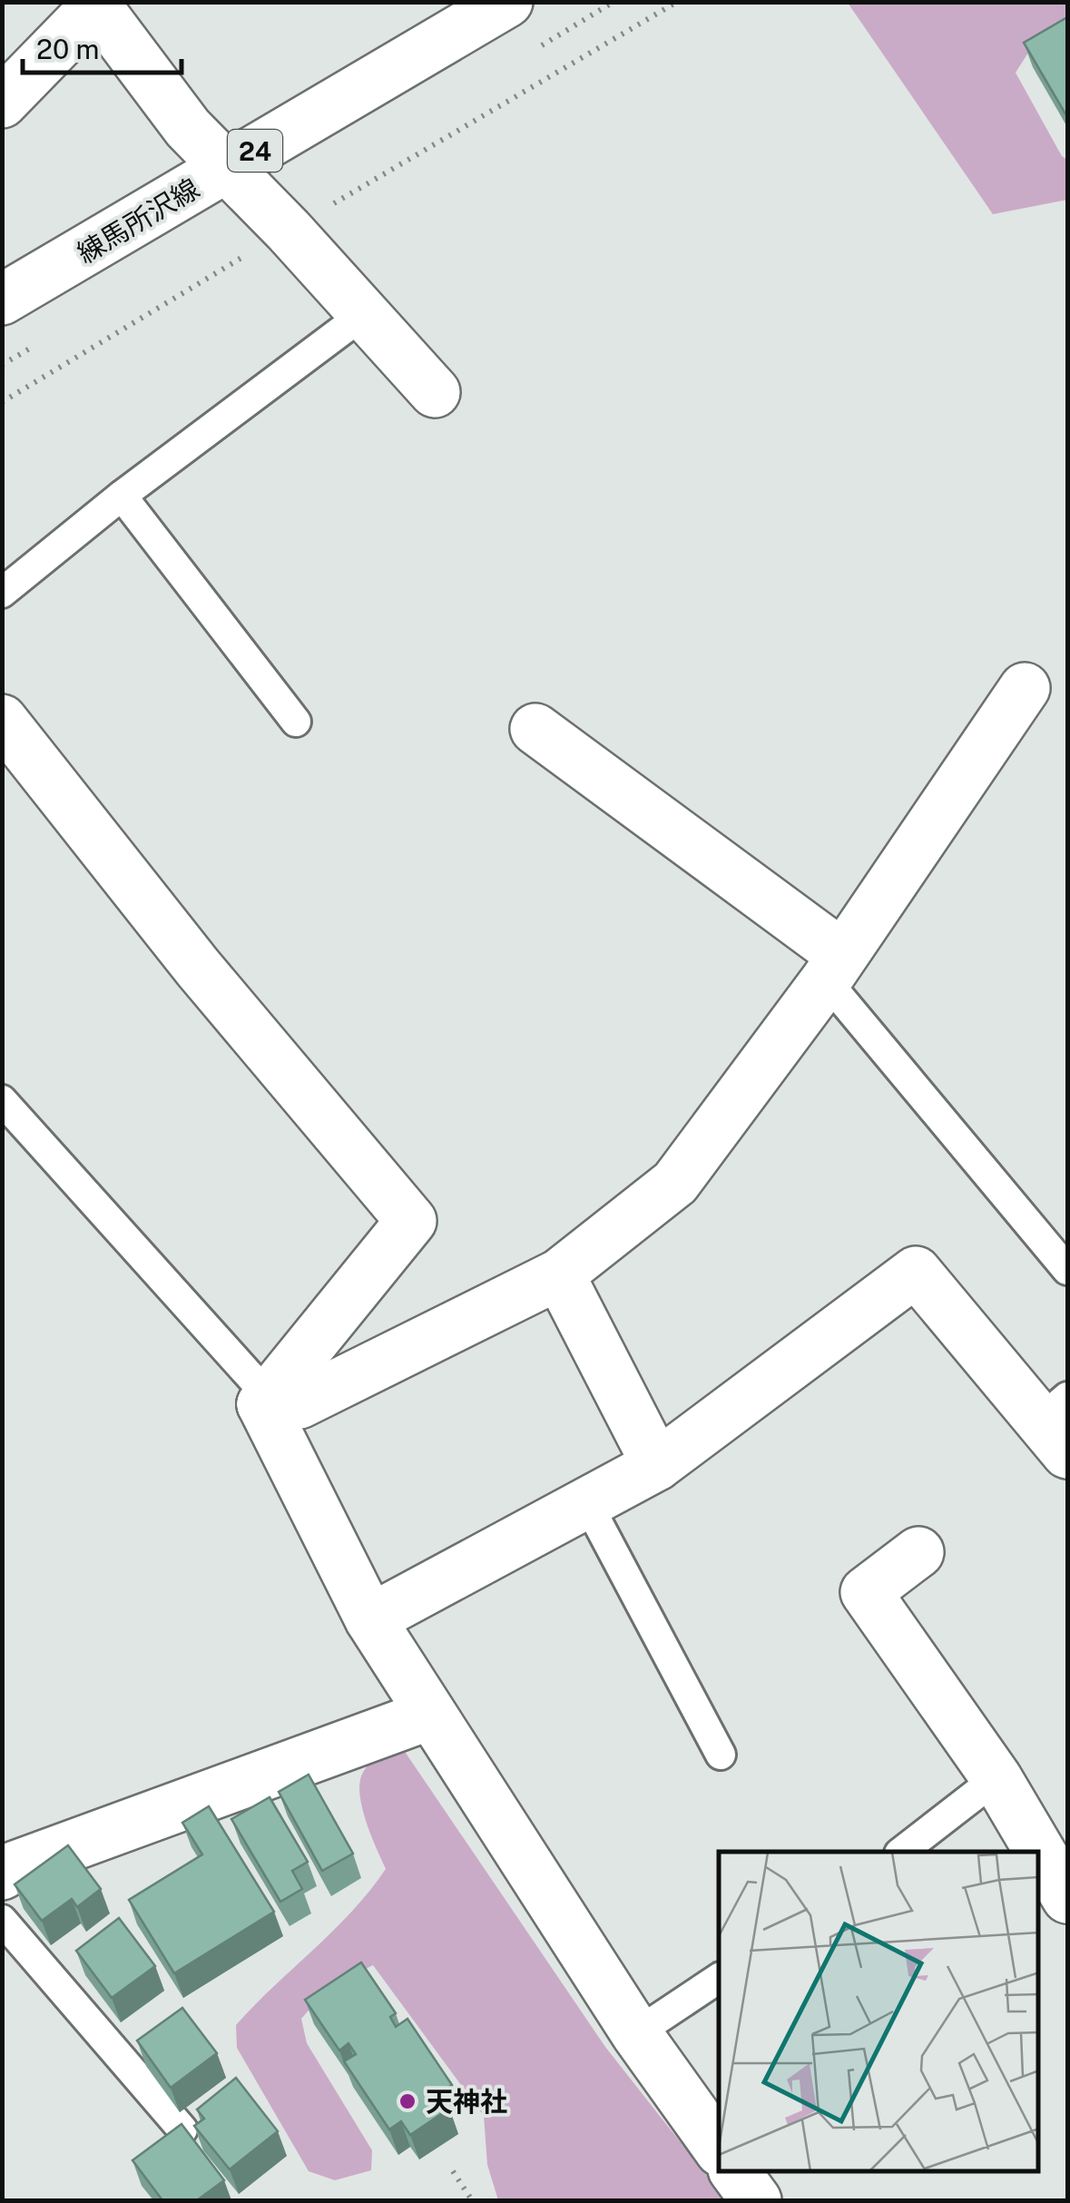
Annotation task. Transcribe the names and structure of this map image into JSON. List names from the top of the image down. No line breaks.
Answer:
{"streets":{"street":["24","練馬所沢線"]},"places":["天神社"],"scale_bar":"20 m"}
